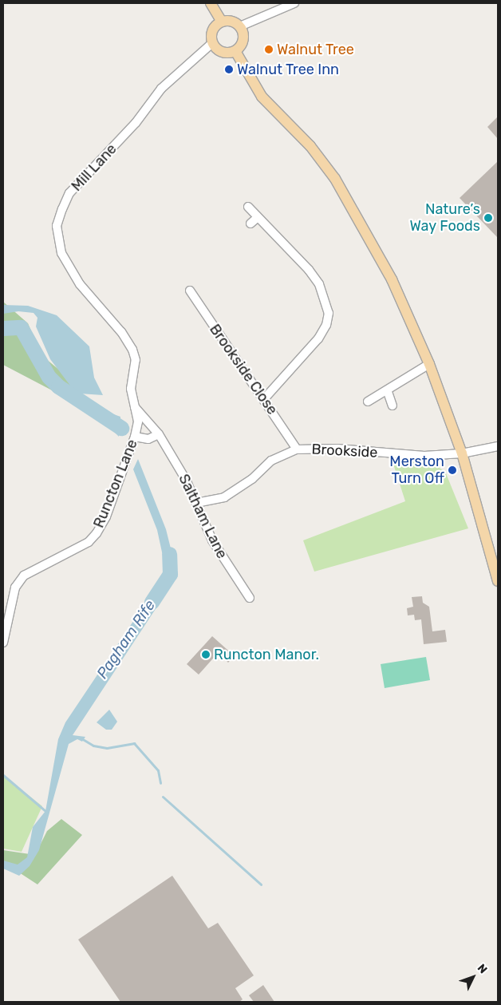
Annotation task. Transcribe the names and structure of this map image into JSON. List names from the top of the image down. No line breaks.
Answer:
{"streets":{"street":["Mill Lane","Brookside Close","Brookside","Runcton Lane","Saltham Lane"]},"crossings":[["Mill Lane","Runcton Lane"],["Mill Lane","Saltham Lane"],["Brookside Close","Brookside"],["Brookside","Saltham Lane"]],"water":["Pagham Rife"],"places":["Walnut Tree","Walnut Tree Inn","Nature’s Way Foods","Merston Turn Off","Runcton Manor."],"north":"top right"}
